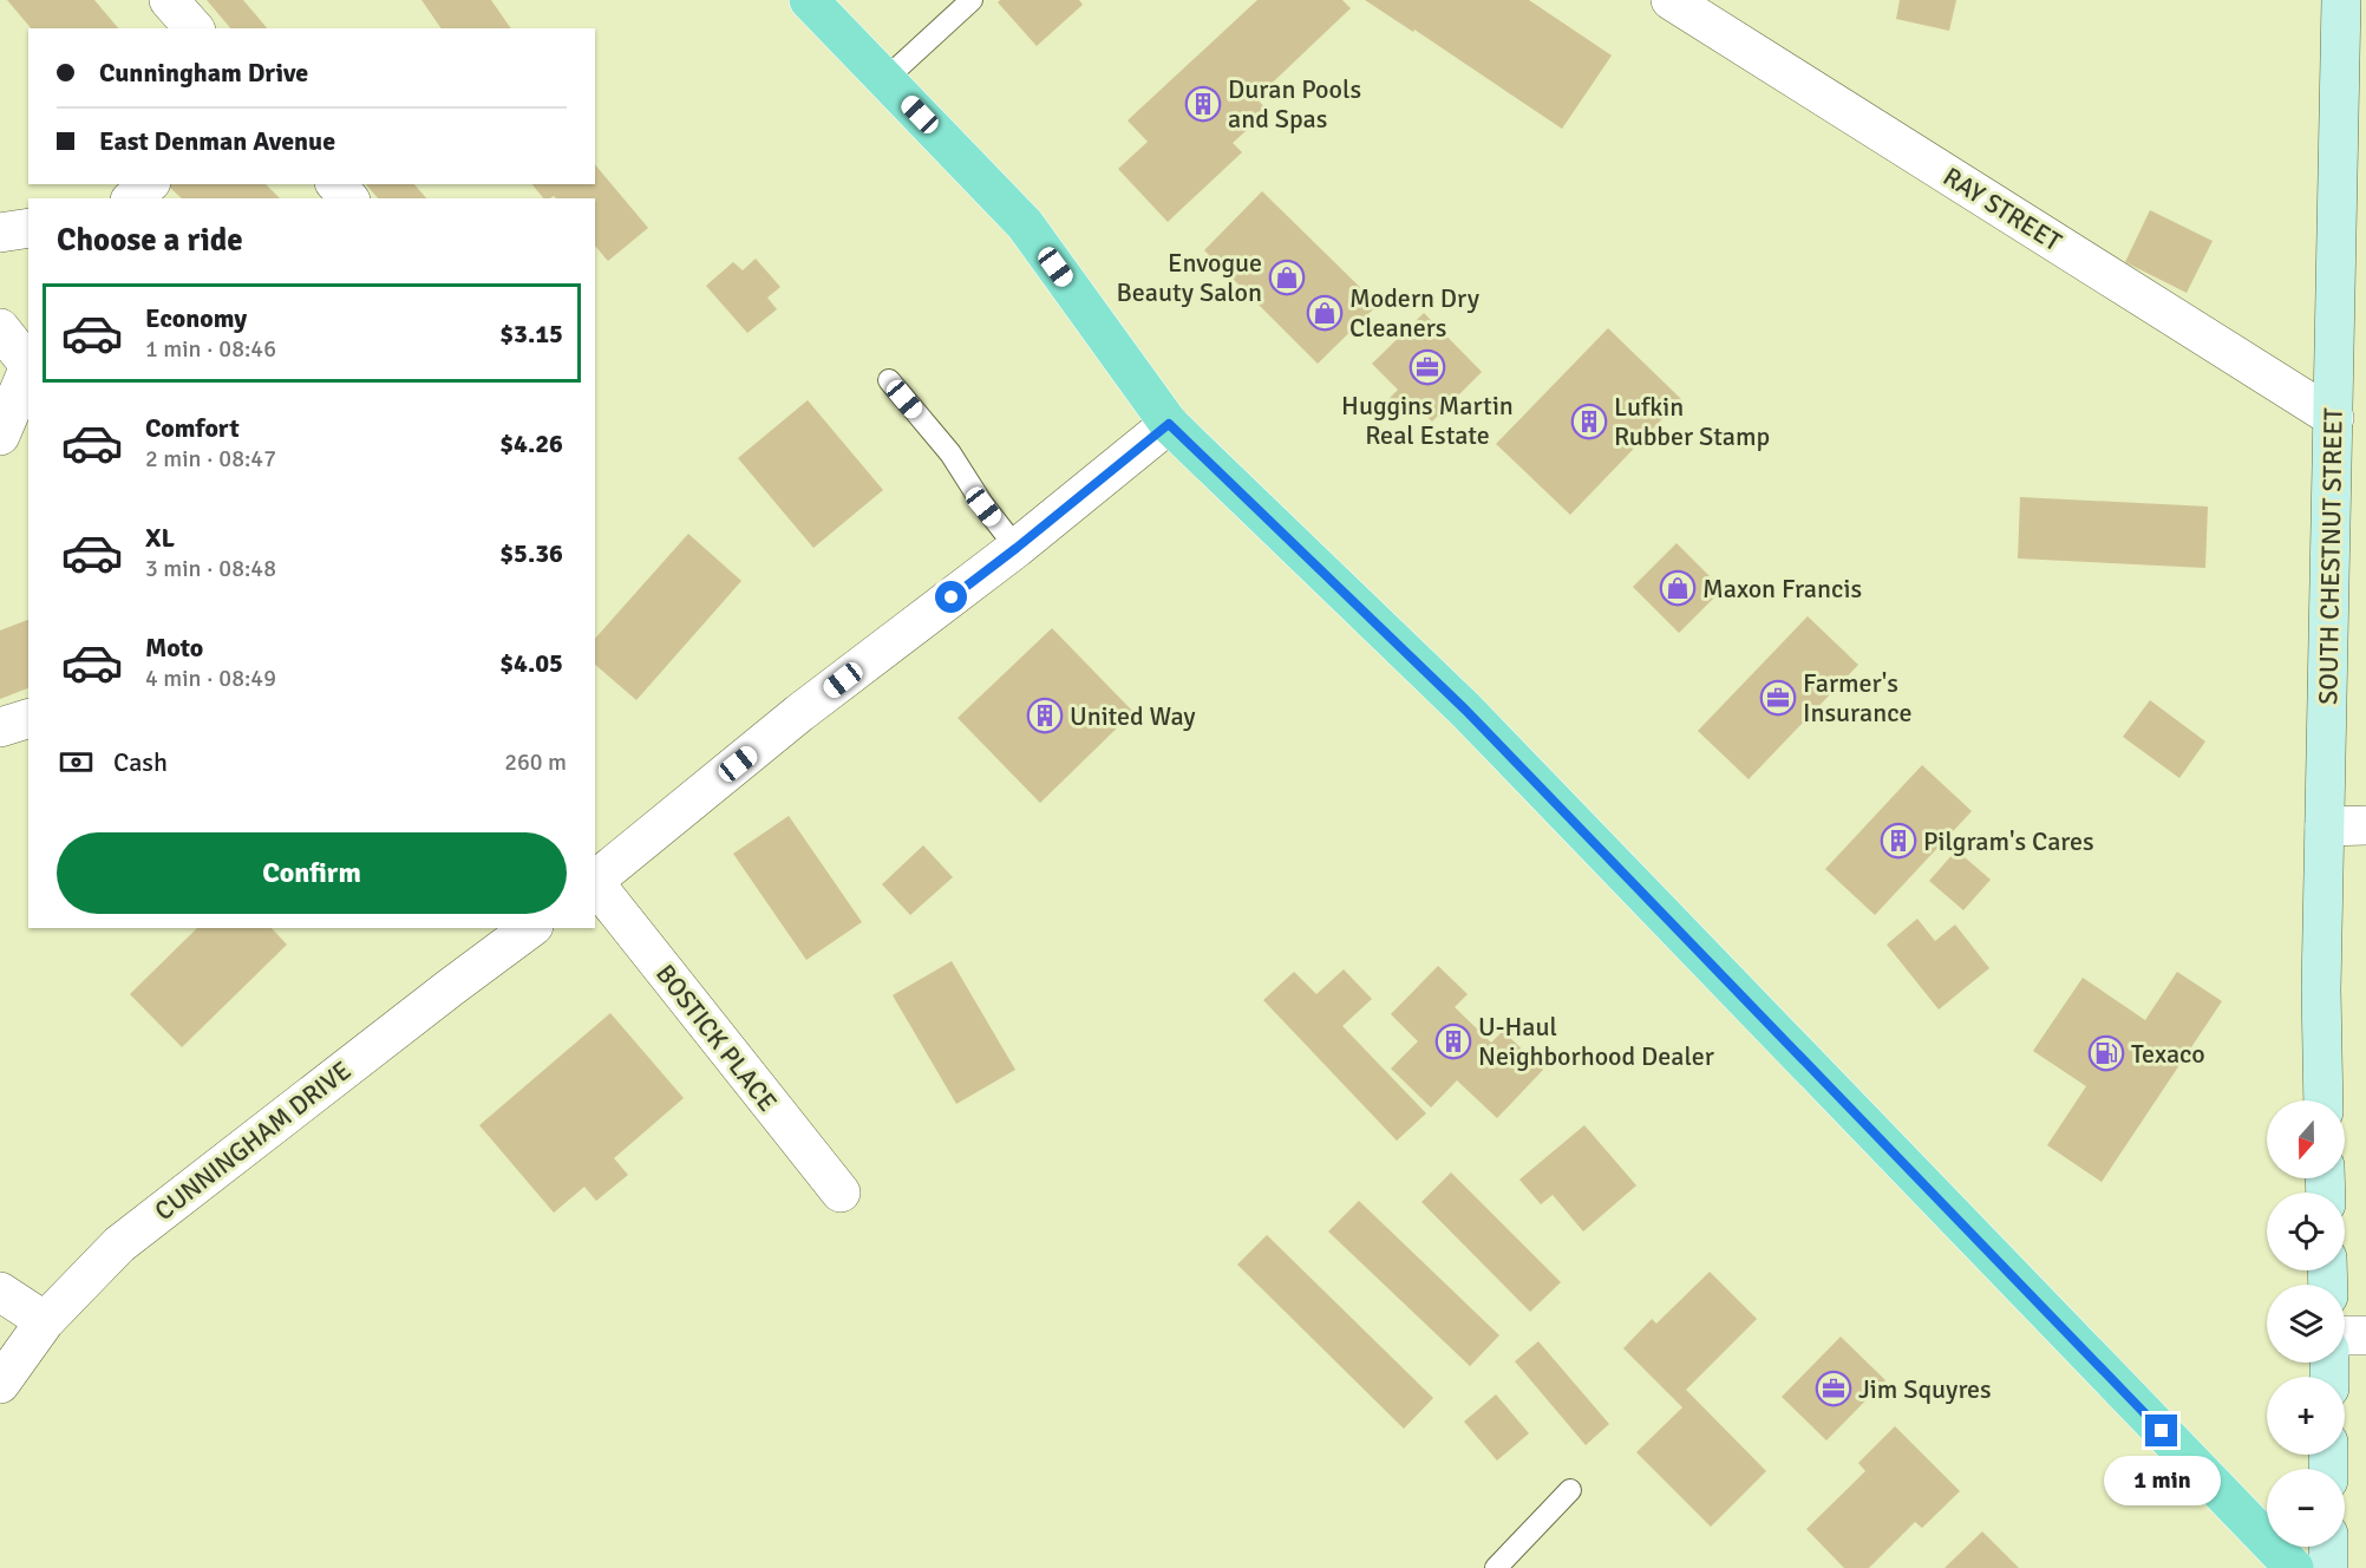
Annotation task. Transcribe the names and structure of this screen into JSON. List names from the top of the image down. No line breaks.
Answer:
{"streets":{"main road":["SOUTH CHESTNUT STREET"],"street":["RAY STREET","BOSTICK PLACE","CUNNINGHAM DRIVE"]},"crossings":[["RAY STREET","SOUTH CHESTNUT STREET"]],"places":{"building":["Duran Pools and Spas","Lufkin Rubber Stamp","United Way","Pilgram's Cares","U-Haul Neighborhood Dealer"],"shop":["Envogue Beauty Salon","Modern Dry Cleaners","Maxon Francis"],"office":["Huggins Martin Real Estate","Farmer's Insurance","Jim Squyres"],"fuel station":["Texaco"]},"north":"bottom","page":{"banner":["Cunningham Drive","East Denman Avenue"],"heading":"Choose a ride","list":[{"name":"Economy","note":"1 min · 08:46","value":"$3.15"},{"name":"Comfort","note":"2 min · 08:47","value":"$4.26"},{"name":"XL","note":"3 min · 08:48","value":"$5.36"},{"name":"Moto","note":"4 min · 08:49","value":"$4.05"}],"pay":["Cash","260 m"],"buttons":"Confirm","map_buttons":["+","−"],"bubble":"1 min"}}
